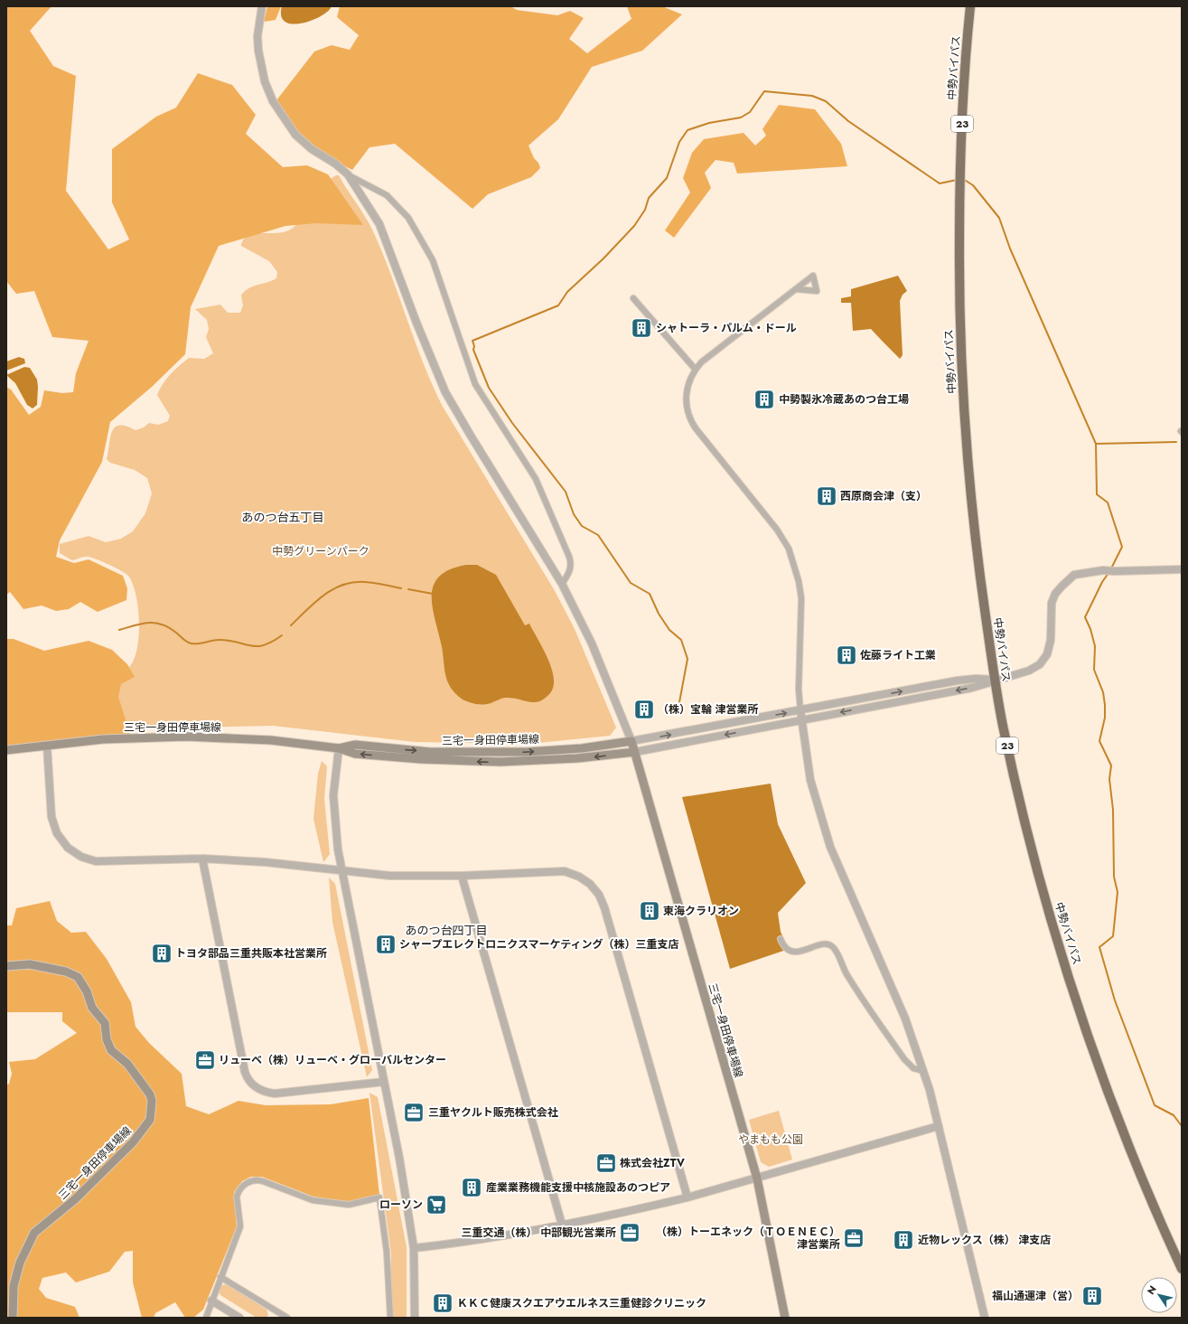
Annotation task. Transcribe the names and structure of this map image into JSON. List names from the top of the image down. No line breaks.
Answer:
{"streets":{"highway":["中勢バイパス","23"],"main road":["三宅一身田停車場線"]},"districts":["あのつ台五丁目","あのつ台四丁目"],"parks":["中勢グリーンパーク","やまもも公園"],"places":{"building":["シャトーラ・パルム・ドール","中勢製氷冷蔵あのつ台工場","西原商会津（支）","佐藤ライト工業","（株）宝輪 津営業所","東海クラリオン","シャープエレクトロニクスマーケティング（株）三重支店","トヨタ部品三重共販本社営業所","産業業務機能支援中核施設あのつピア","近物レックス（株） 津支店","福山通運津（営）","ＫＫＣ健康スクエアウエルネス三重健診クリニック"],"office":["リューベ（株）リューベ・グローバルセンター","三重ヤクルト販売株式会社","株式会社ZTV","三重交通（株） 中部観光営業所","（株）トーエネック（ＴＯＥＮＥＣ） 津営業所"],"supermarket":["ローソン"]},"north":"top left"}
